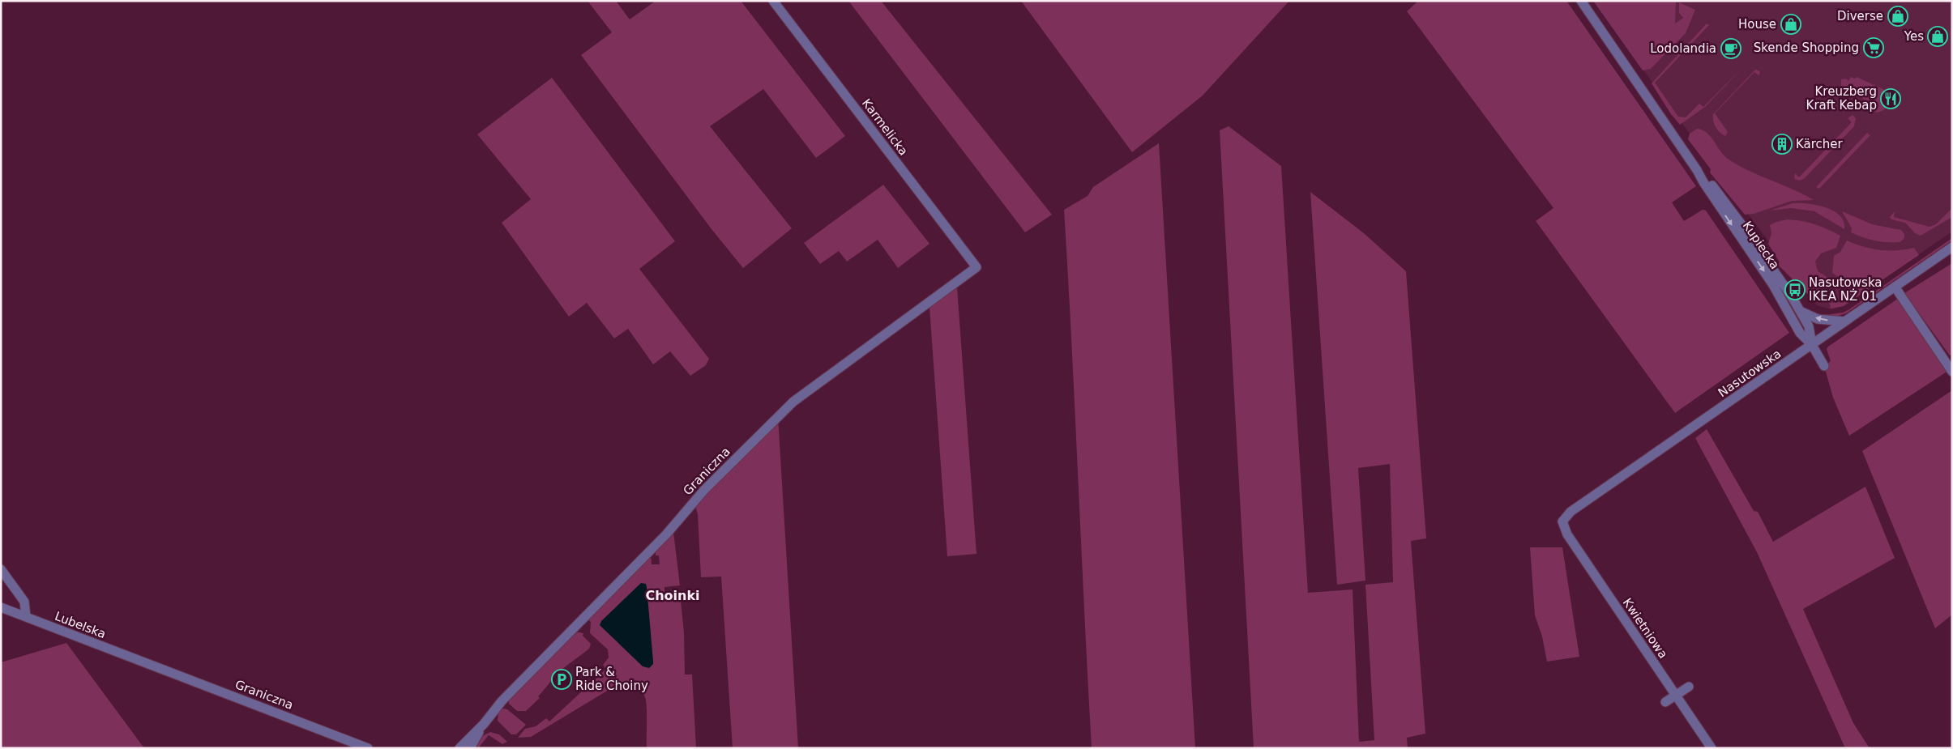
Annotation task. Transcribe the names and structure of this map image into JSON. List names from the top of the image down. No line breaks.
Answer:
{"streets":{"street":["Karmelicka","Kupiecka","Nasutowska","Graniczna","Lubelska","Kwietniowa"]},"crossings":[["Karmelicka","Graniczna"],["Kupiecka","Nasutowska"],["Nasutowska","Kwietniowa"],["Graniczna","Lubelska"]],"districts":["Choinki"],"places":{"shop":["Diverse","House","Yes"],"supermarket":["Skende Shopping"],"cafe":["Lodolandia"],"restaurant":["Kreuzberg Kraft Kebap"],"building":["Kärcher"],"bus stop":["Nasutowska IKEA NŻ 01"],"parking":["Park & Ride Choiny"]}}
